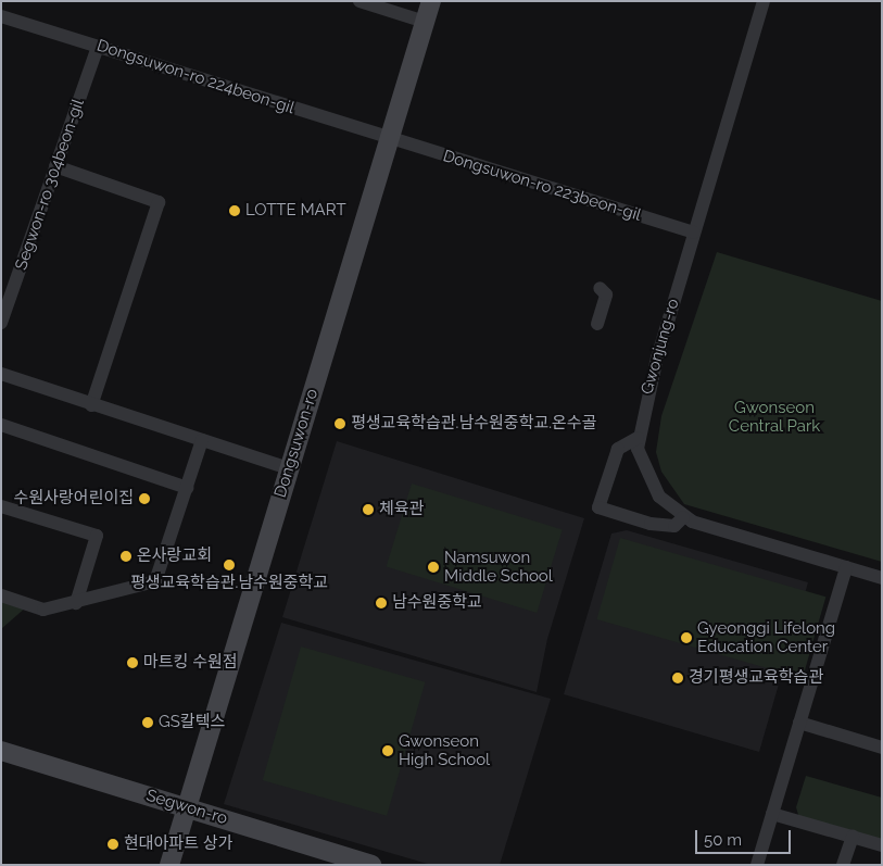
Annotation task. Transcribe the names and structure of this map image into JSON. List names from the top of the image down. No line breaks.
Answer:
{"streets":{"main road":["Dongsuwon-ro","Segwon-ro"],"street":["Dongsuwon-ro 224beon-gil","Segwon-ro 304beon-gil","Dongsuwon-ro 223beon-gil","Gwonjung-ro"]},"crossings":[["Dongsuwon-ro 224beon-gil","Segwon-ro 304beon-gil"],["Dongsuwon-ro 224beon-gil","Dongsuwon-ro 223beon-gil"],["Dongsuwon-ro 224beon-gil","Dongsuwon-ro"],["Dongsuwon-ro 223beon-gil","Gwonjung-ro"],["Dongsuwon-ro 223beon-gil","Dongsuwon-ro"],["Dongsuwon-ro","Segwon-ro"]],"parks":["Gwonseon Central Park"],"places":["LOTTE MART","평생교육학습관.남수원중학교.온수골","수원사랑어린이집","체육관","온사랑교회","평생교육학습관.남수원중학교","Namsuwon Middle School","남수원중학교","Gyeonggi Lifelong Education Center","마트킹 수원점","경기평생교육학습관","GS칼텍스","Gwonseon High School","현대아파트 상가"],"scale_bar":"50 m"}
